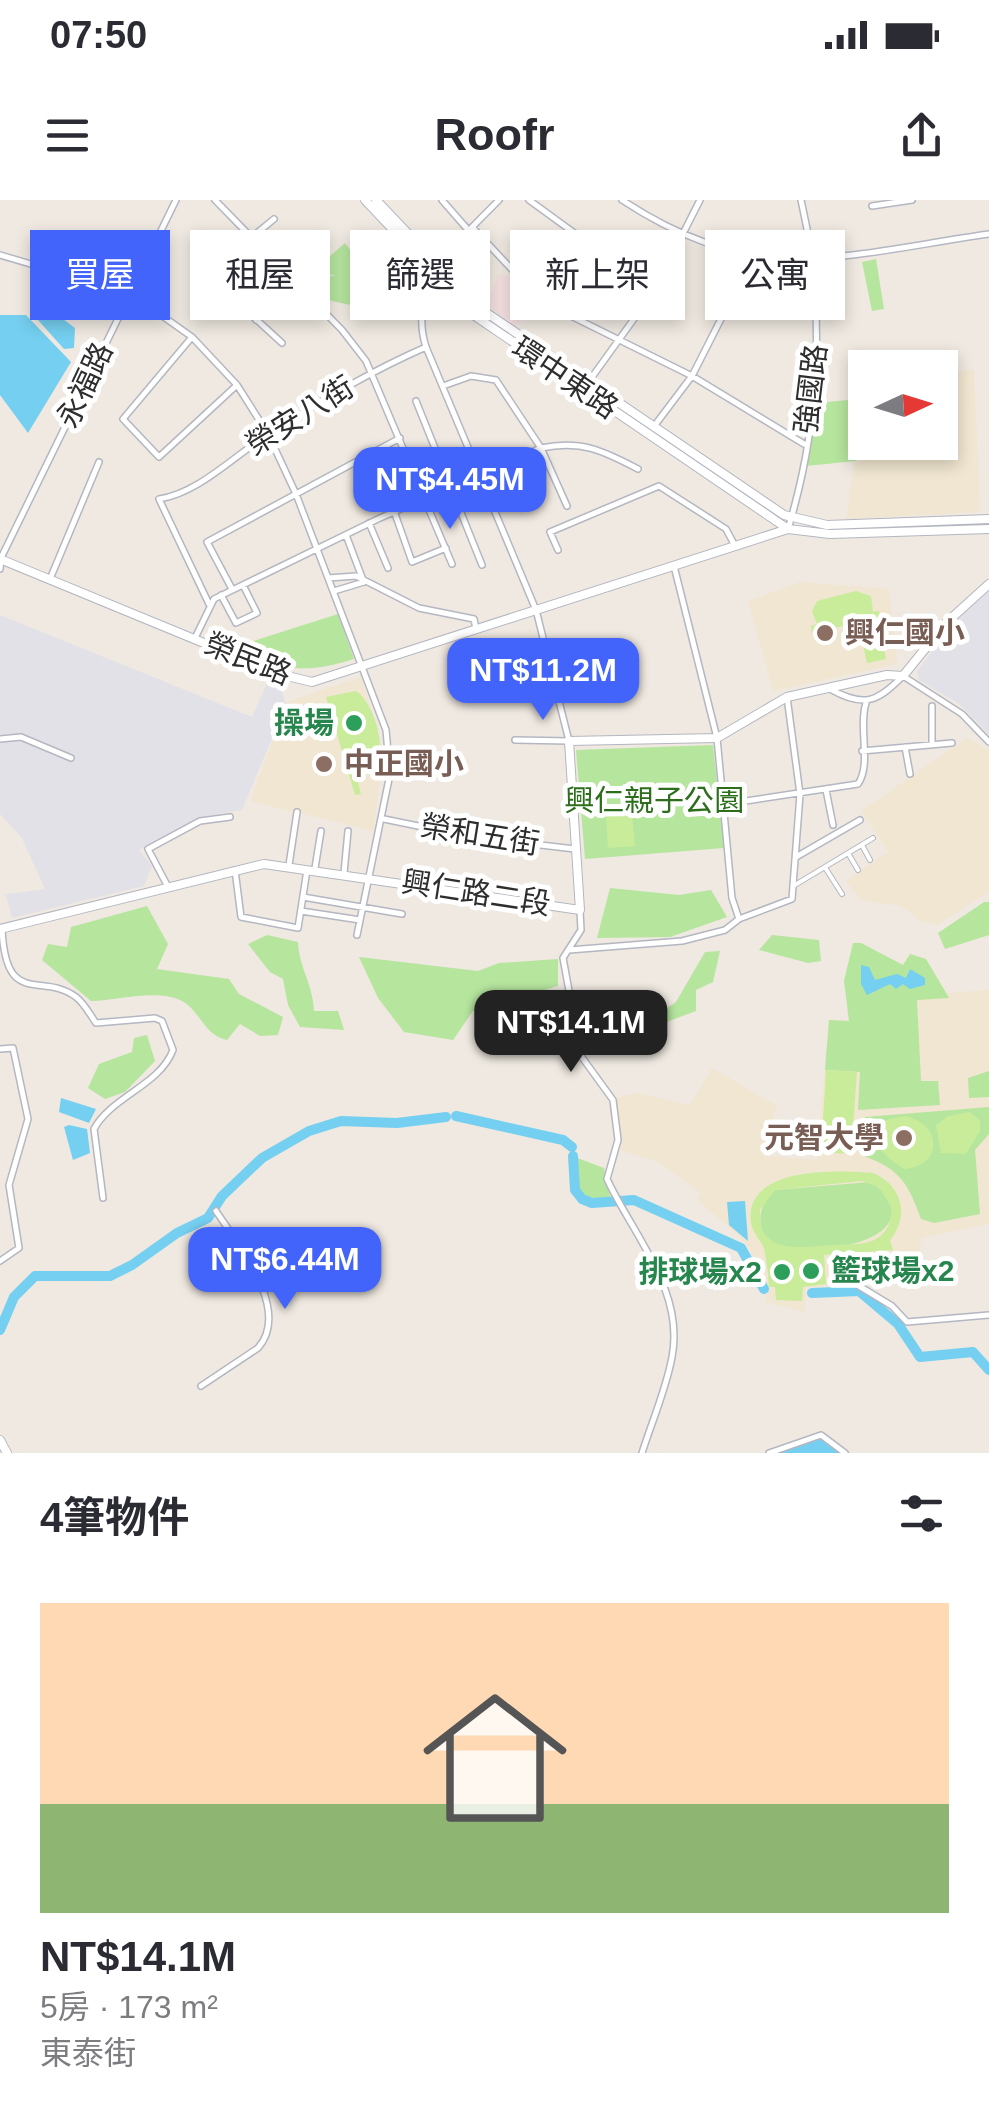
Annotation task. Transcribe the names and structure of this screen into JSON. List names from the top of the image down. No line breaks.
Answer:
{"streets":{"street":["環中東路","永福路","強國路","榮安八街","榮民路","榮和五街","興仁路二段"]},"crossings":[["環中東路","強國路"],["環中東路","榮民路"],["永福路","榮民路"],["榮和五街","興仁路二段"]],"parks":["興仁親子公園"],"places":["興仁國小","操場","中正國小","元智大學","籃球場x2","排球場x2"],"north":"right","page":{"status":"07:50","header":"Roofr","chip":["買屋","租屋","篩選","新上架","公寓"],"price":["NT$4.45M","NT$11.2M","NT$14.1M","NT$6.44M"],"heading":"4筆物件","list":[{"name":"NT$14.1M","note":"5房 · 173 m² · 東泰街"}]}}
